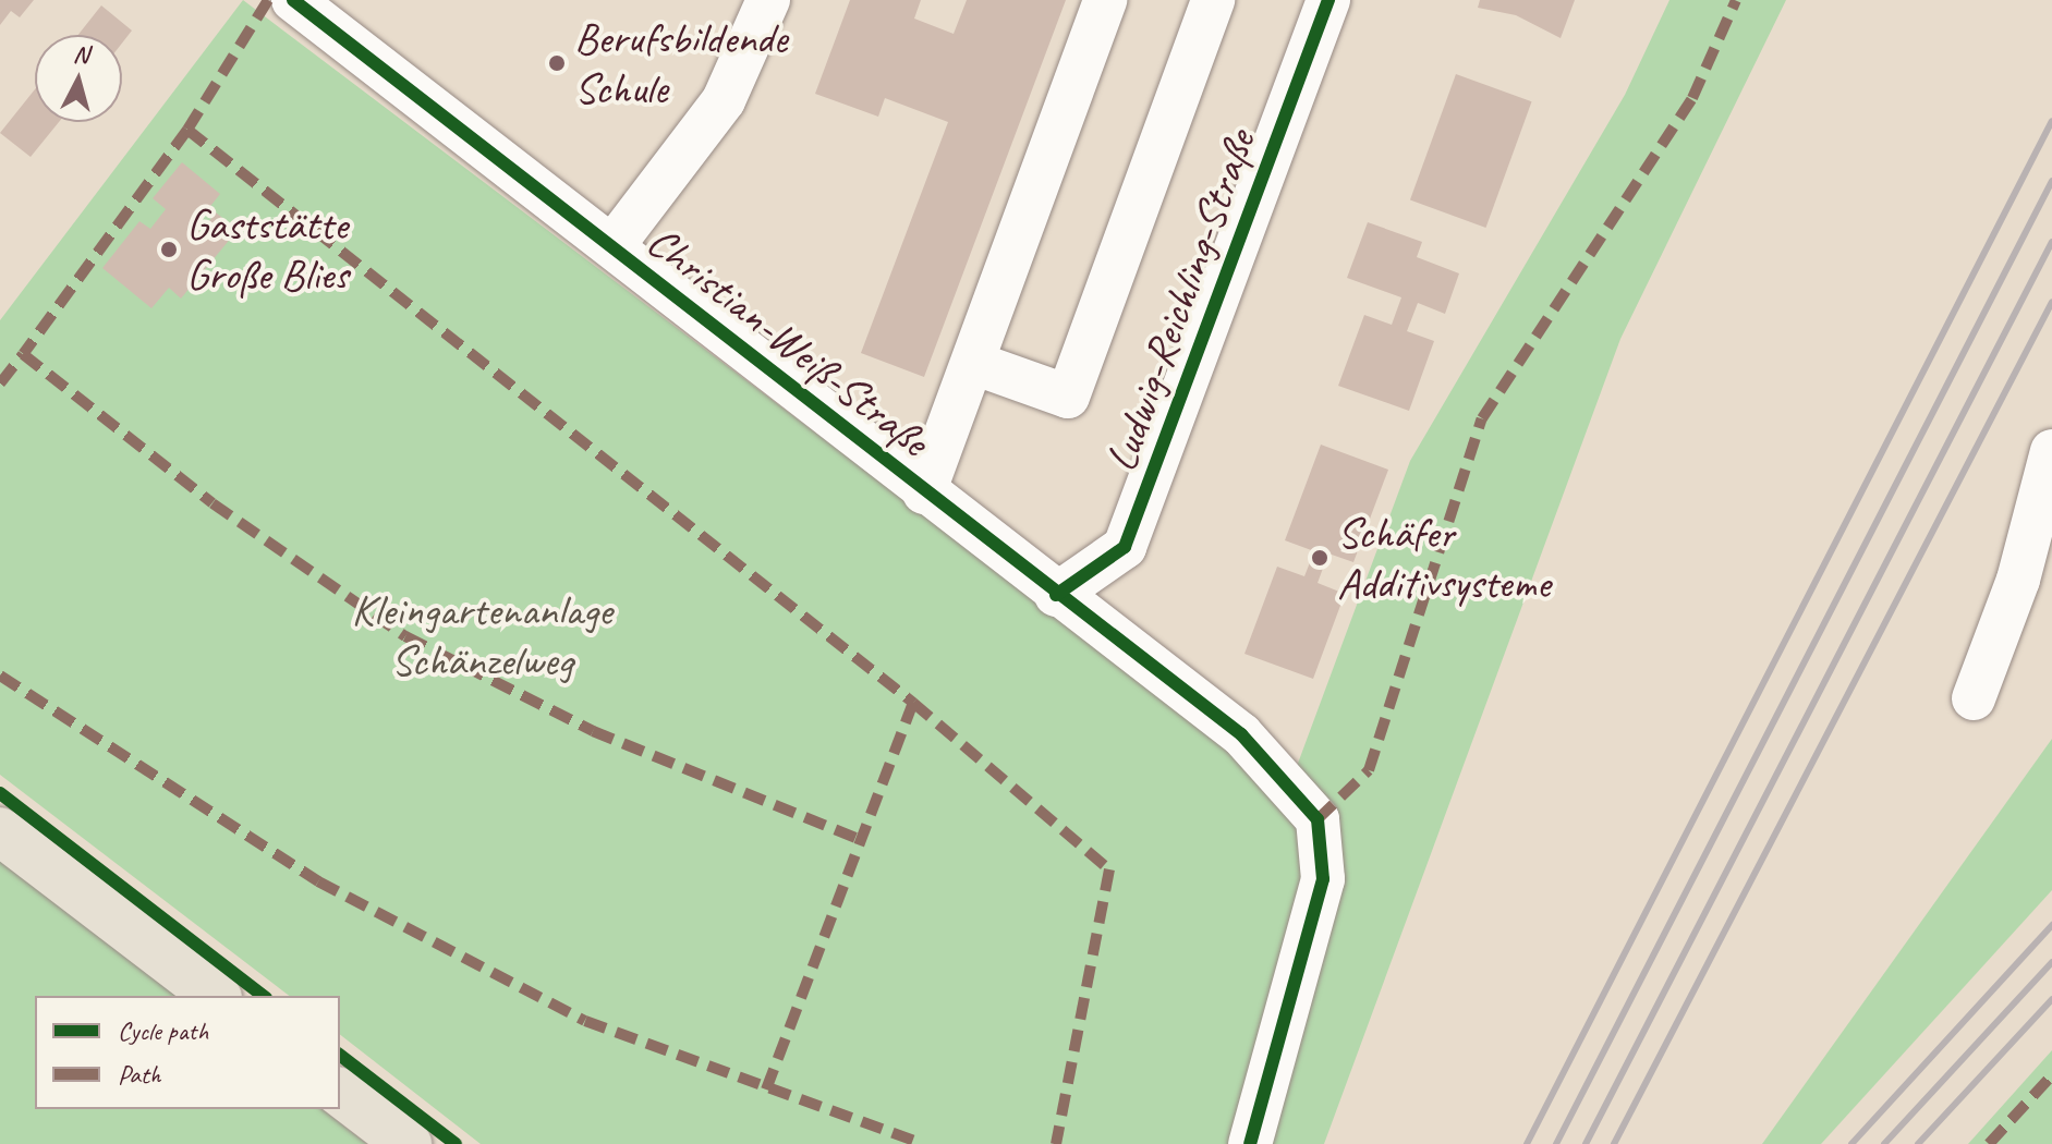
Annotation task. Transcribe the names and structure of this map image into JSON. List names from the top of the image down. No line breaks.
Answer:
{"streets":{"street":["Ludwig-Reichling-Straße","Christian-Weiß-Straße"]},"crossings":[["Ludwig-Reichling-Straße","Christian-Weiß-Straße"]],"parks":["Kleingartenanlage Schänzelweg"],"places":["Berufsbildende Schule","Gaststätte Große Blies","Schäfer Additivsysteme"],"legend":["Cycle path","Path"],"north":"top"}
